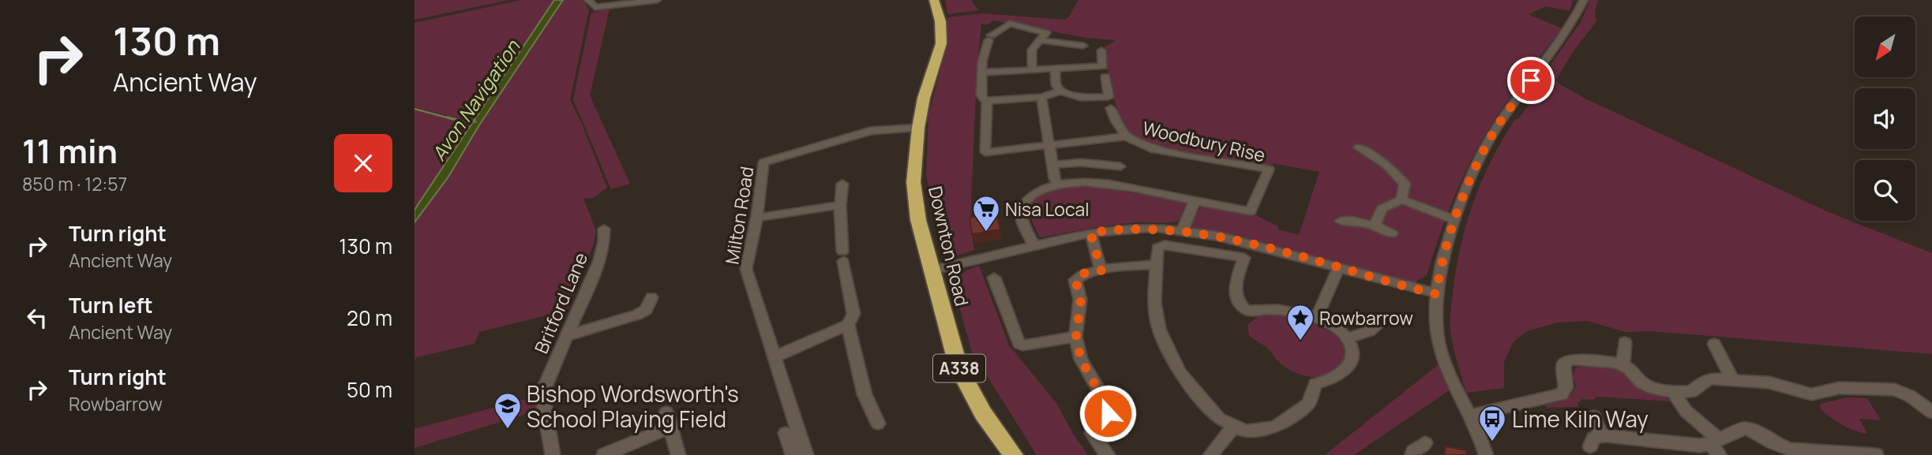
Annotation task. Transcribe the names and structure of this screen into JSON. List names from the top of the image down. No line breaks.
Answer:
{"streets":{"highway":["Downton Road","A338"],"street":["Woodbury Rise","Milton Road","Britford Lane"]},"crossings":[["Milton Road","Downton Road"]],"water":["Avon Navigation"],"places":{"supermarket":["Nisa Local"],"place":["Rowbarrow"],"school or university":["Bishop Wordsworth's School Playing Field"],"bus stop":["Lime Kiln Way"]},"north":"bottom left","page":{"turn":["130 m","Ancient Way"],"heading":["11 min","850 m · 12:57"],"list":[{"name":"Turn right","note":"Ancient Way","value":"130 m"},{"name":"Turn left","note":"Ancient Way","value":"20 m"},{"name":"Turn right","note":"Rowbarrow","value":"50 m"}]}}
